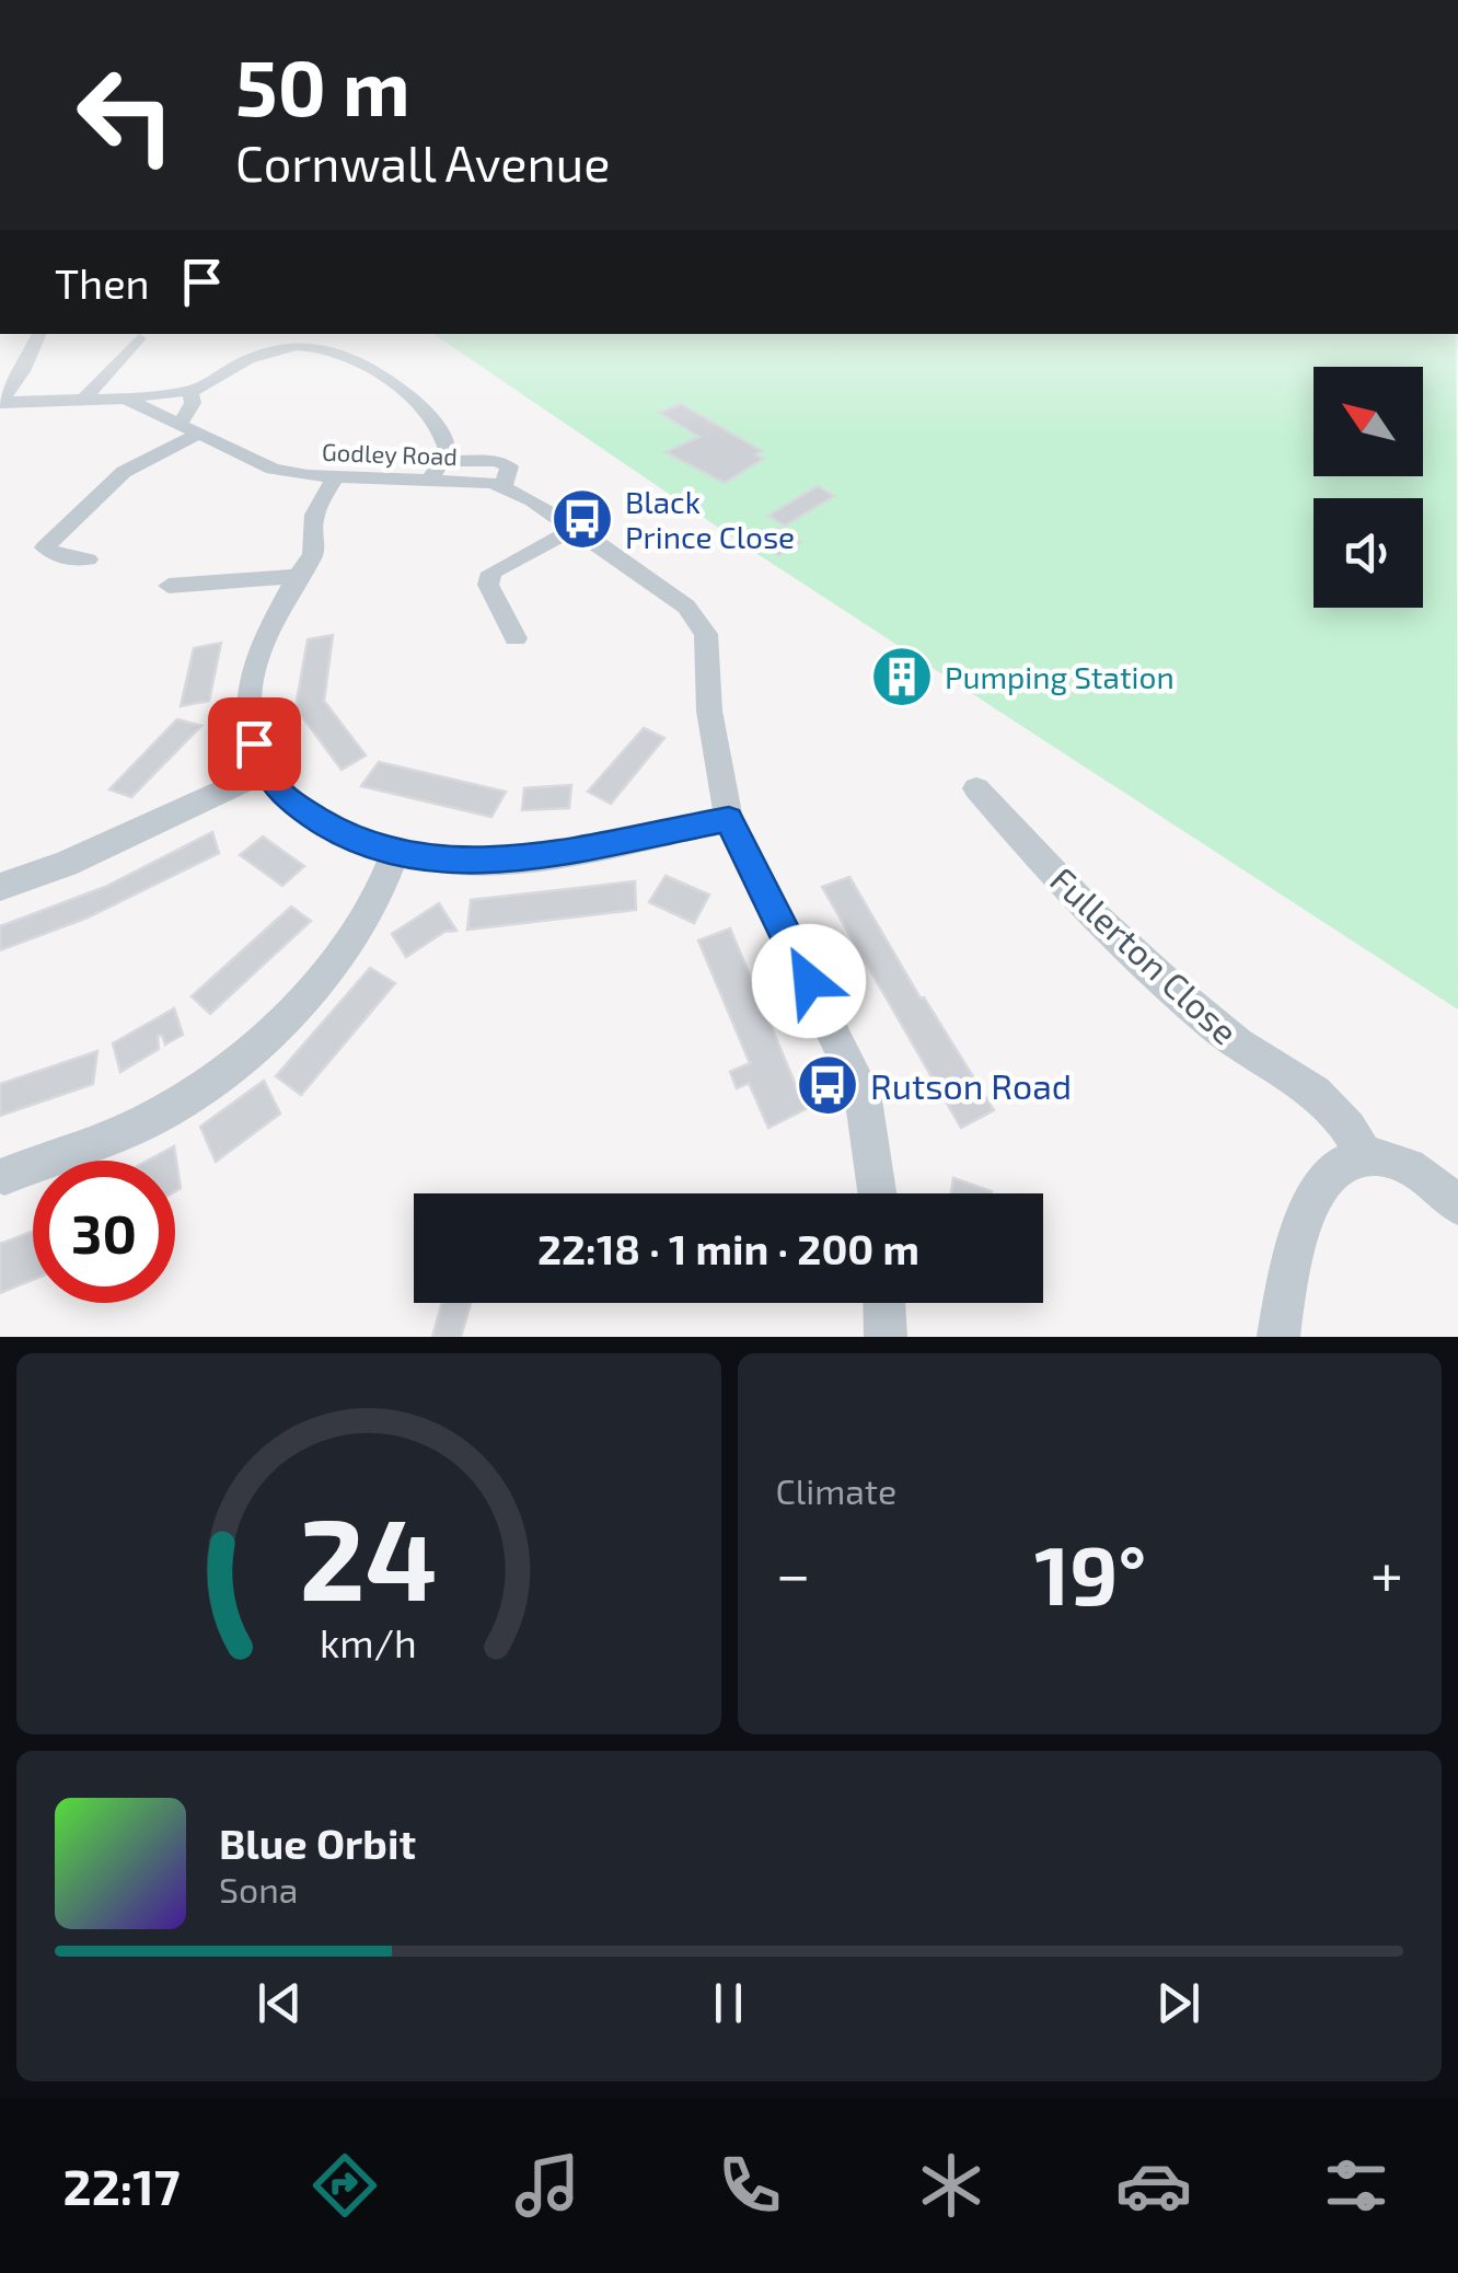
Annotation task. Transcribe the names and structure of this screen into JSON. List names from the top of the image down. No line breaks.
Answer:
{"streets":{"street":["Godley Road","Fullerton Close"]},"places":{"bus stop":["Black Prince Close","Rutson Road"],"building":["Pumping Station"]},"north":"top left","page":{"turn":["50 m","Cornwall Avenue"],"then":"Then","limit":"30","trip":"22:18 · 1 min · 200 m","tile":"Climate","heat":["−","19°","+"],"song":["Blue Orbit","Sona"],"tabs":"22:17","gauge":["24","km/h"]}}
